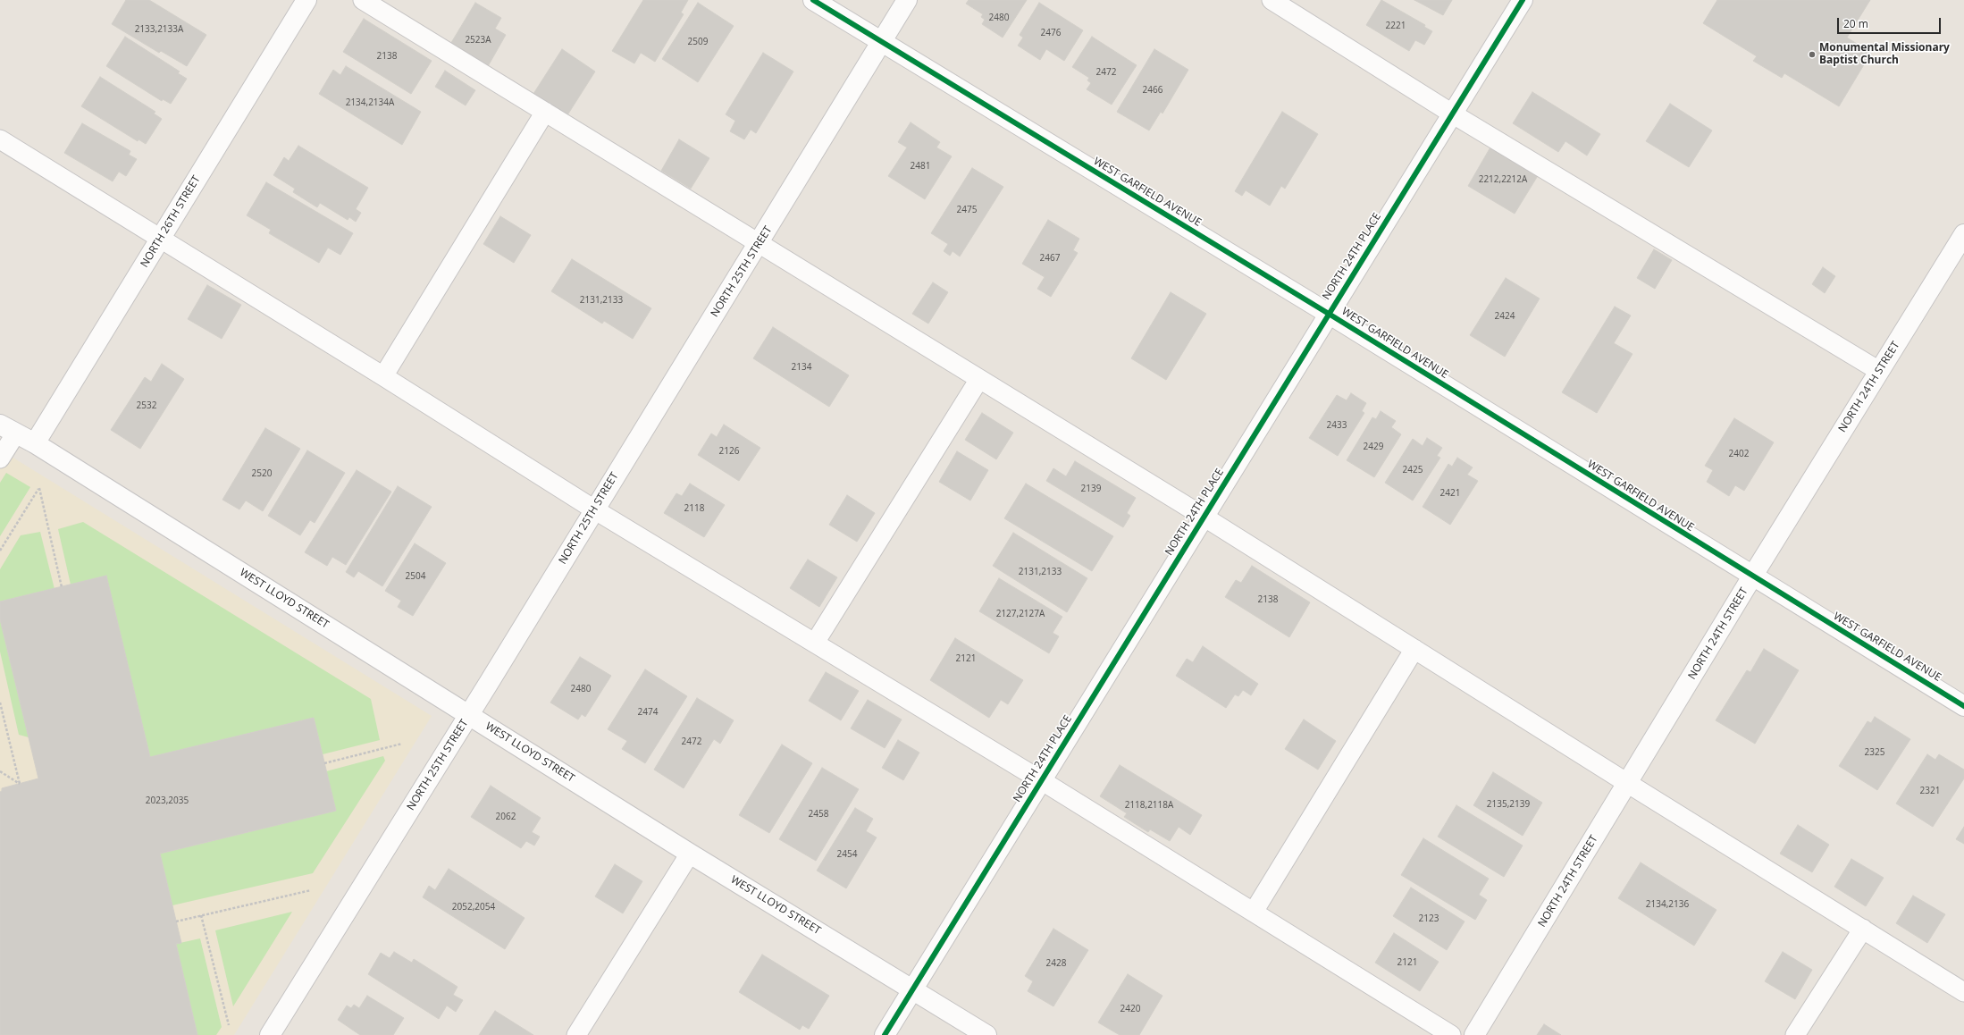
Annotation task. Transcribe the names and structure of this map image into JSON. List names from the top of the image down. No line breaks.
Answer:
{"streets":{"street":["WEST GARFIELD AVENUE","NORTH 26TH STREET","NORTH 24TH PLACE","NORTH 25TH STREET","NORTH 24TH STREET","WEST LLOYD STREET"]},"crossings":[["WEST GARFIELD AVENUE","NORTH 24TH PLACE"],["WEST GARFIELD AVENUE","NORTH 25TH STREET"],["WEST GARFIELD AVENUE","NORTH 24TH STREET"],["NORTH 26TH STREET","WEST LLOYD STREET"],["NORTH 24TH PLACE","WEST LLOYD STREET"],["NORTH 25TH STREET","WEST LLOYD STREET"]],"places":["Monumental Missionary Baptist Church"],"house_numbers":["2480","2221","2133,2133A","2476","2523A","2509","2138","2472","2466","2134,2134A","2481","2212,2212A","2475","2467","2131,2133","2424","2134","2532","2433","2429","2126","2402","2425","2520","2139","2421","2118","2131,2133","2504","2138","2127,2127A","2121","2480","2474","2472","2325","2321","2023,2035","2135,2139","2118,2118A","2458","2062","2454","2134,2136","2052,2054","2123","2121","2428","2420"],"scale_bar":"20 m"}
